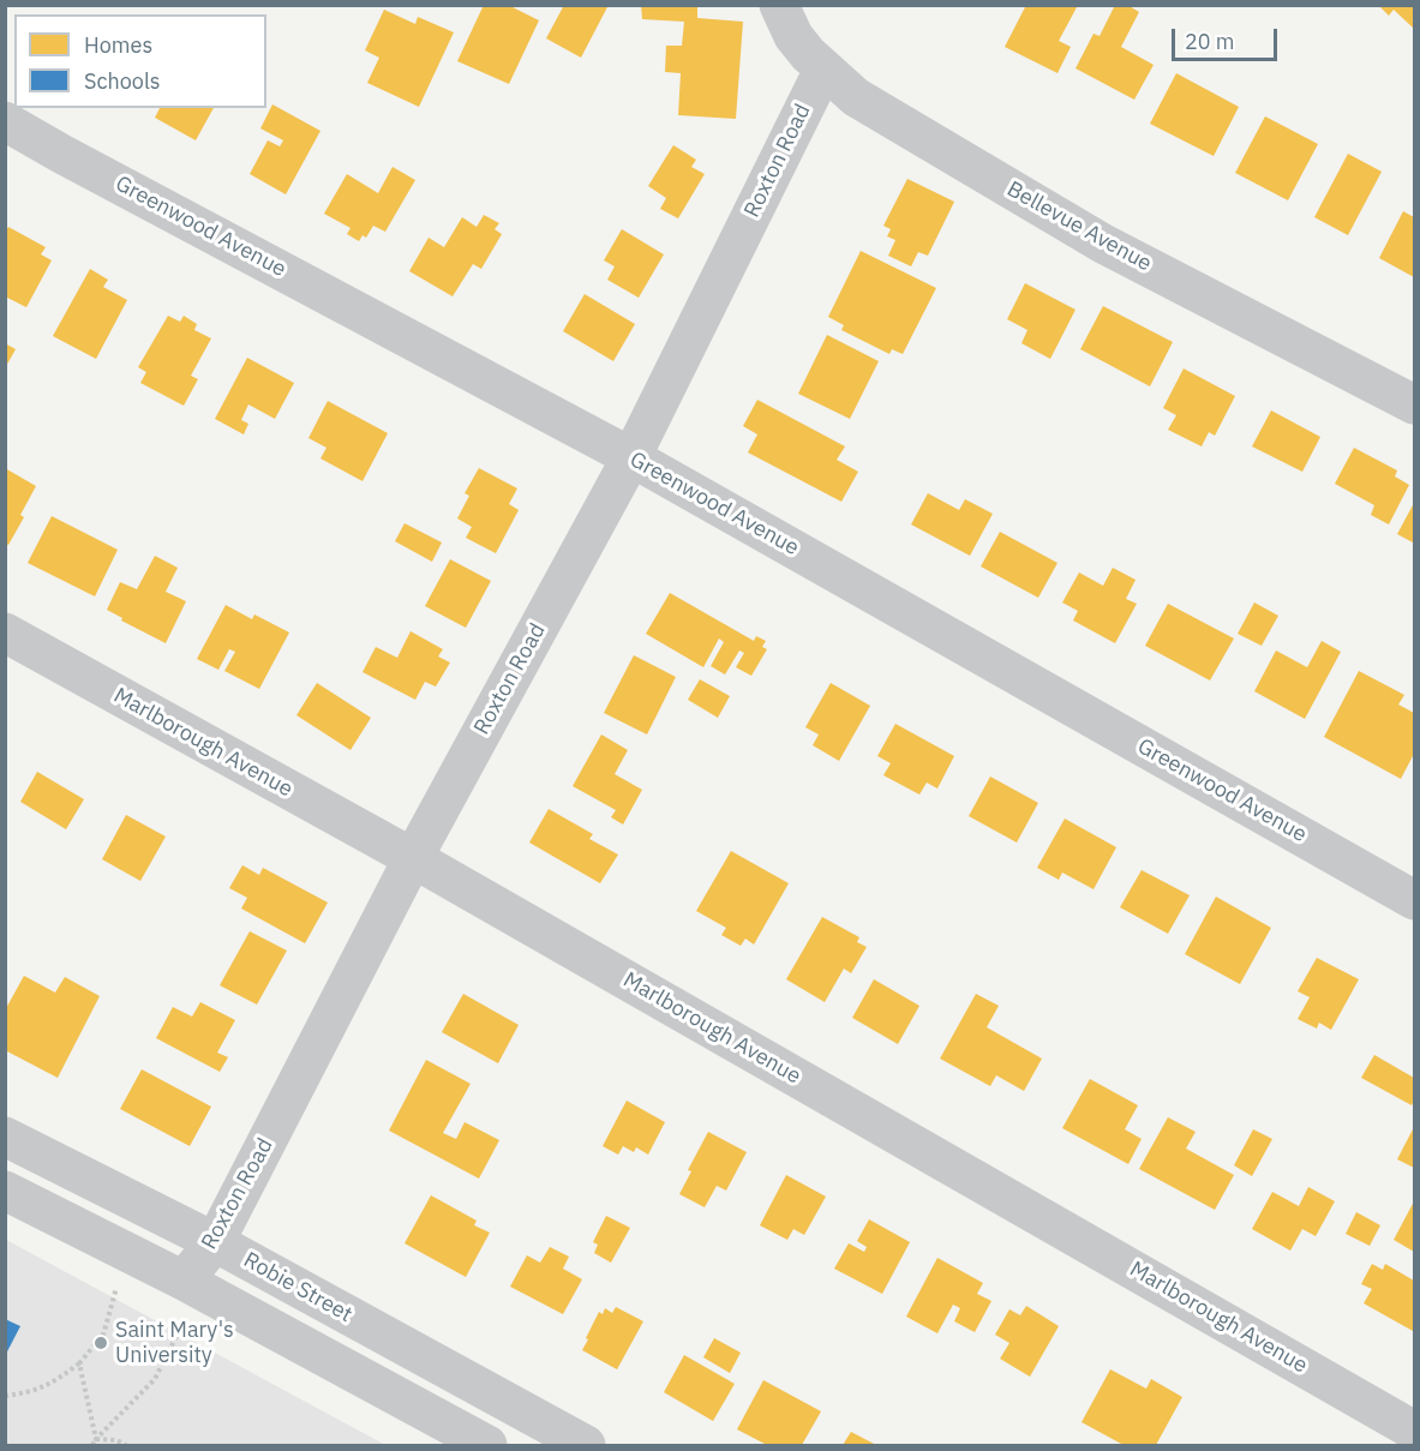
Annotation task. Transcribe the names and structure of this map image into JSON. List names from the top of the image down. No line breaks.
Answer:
{"streets":{"street":["Roxton Road","Greenwood Avenue","Bellevue Avenue","Marlborough Avenue","Robie Street"]},"crossings":[["Roxton Road","Greenwood Avenue"],["Roxton Road","Bellevue Avenue"],["Roxton Road","Marlborough Avenue"],["Roxton Road","Robie Street"]],"places":["Saint Mary's University"],"legend":["Homes","Schools"],"scale_bar":"20 m"}
